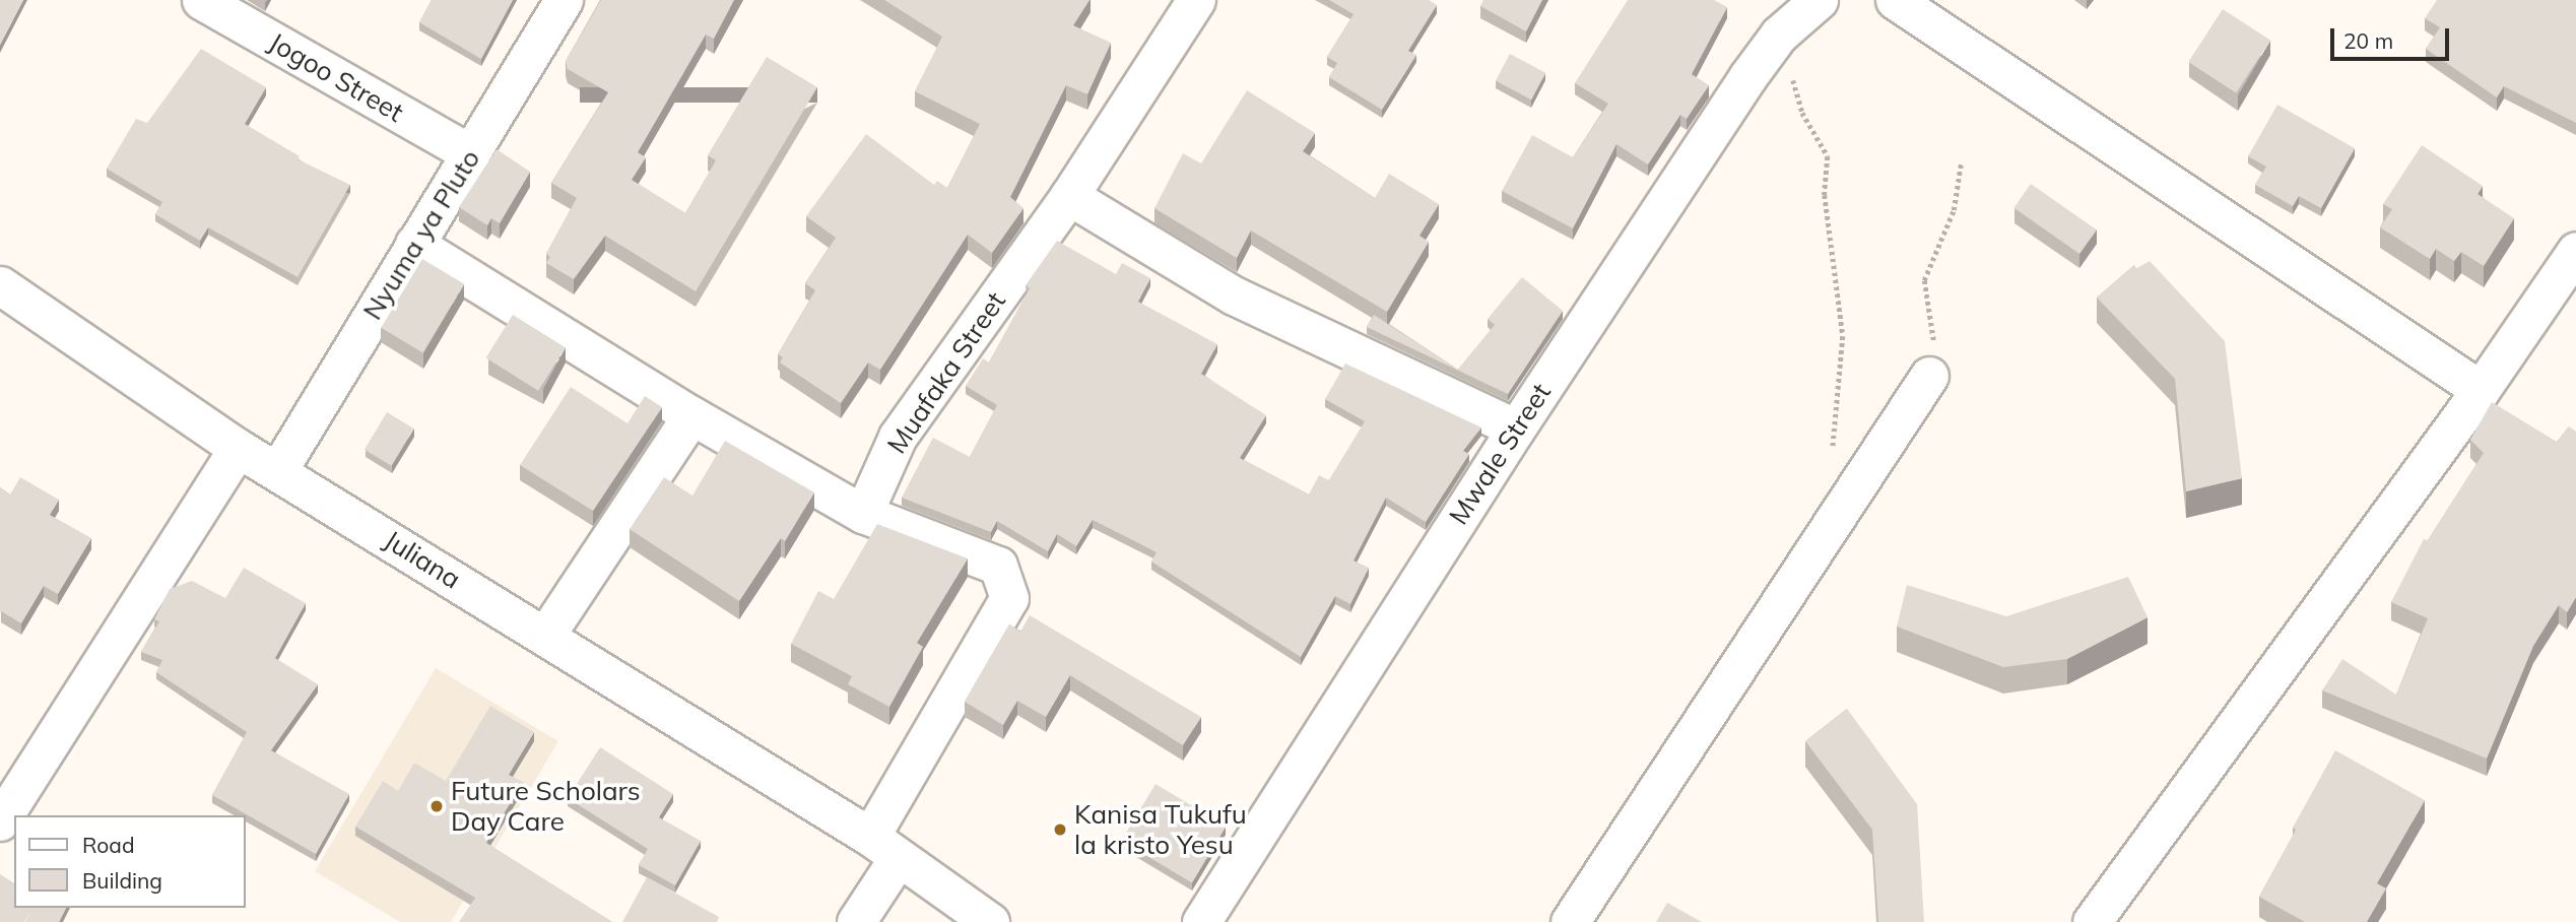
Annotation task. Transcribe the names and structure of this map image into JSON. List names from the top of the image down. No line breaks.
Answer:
{"streets":{"street":["Jogoo Street","Nyuma ya Pluto","Muafaka Street","Mwale Street","Juliana"]},"crossings":[["Jogoo Street","Nyuma ya Pluto"],["Nyuma ya Pluto","Juliana"]],"places":["Future Scholars Day Care","Kanisa Tukufu la kristo Yesu"],"legend":["Road","Building"],"scale_bar":"20 m"}
